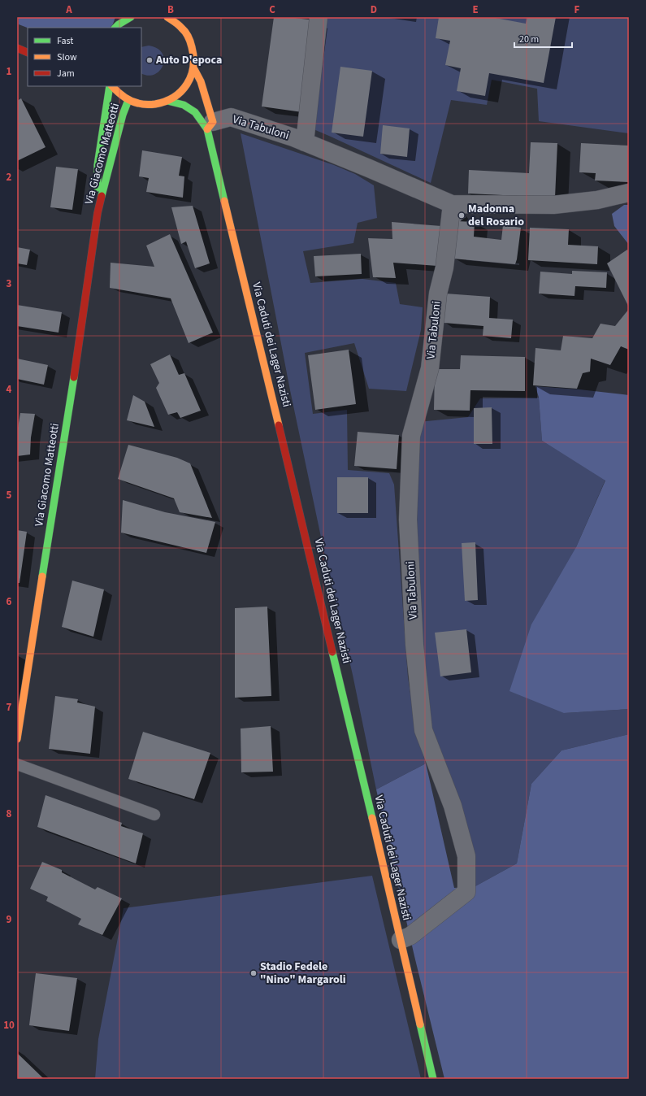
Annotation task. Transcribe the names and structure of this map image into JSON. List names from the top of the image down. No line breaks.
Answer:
{"streets":{"main road":["Via Giacomo Matteotti","Via Caduti dei Lager Nazisti"],"street":["Via Tabuloni"]},"crossings":[["Via Tabuloni","Via Caduti dei Lager Nazisti"]],"places":["Auto D'epoca","Madonna del Rosario","Stadio Fedele \"Nino\" Margaroli"],"legend":["Fast","Slow","Jam"],"scale_bar":"20 m","grid":{"columns":["A","B","C","D","E","F"],"rows":["1","2","3","4","5","6","7","8","9","10"]}}
